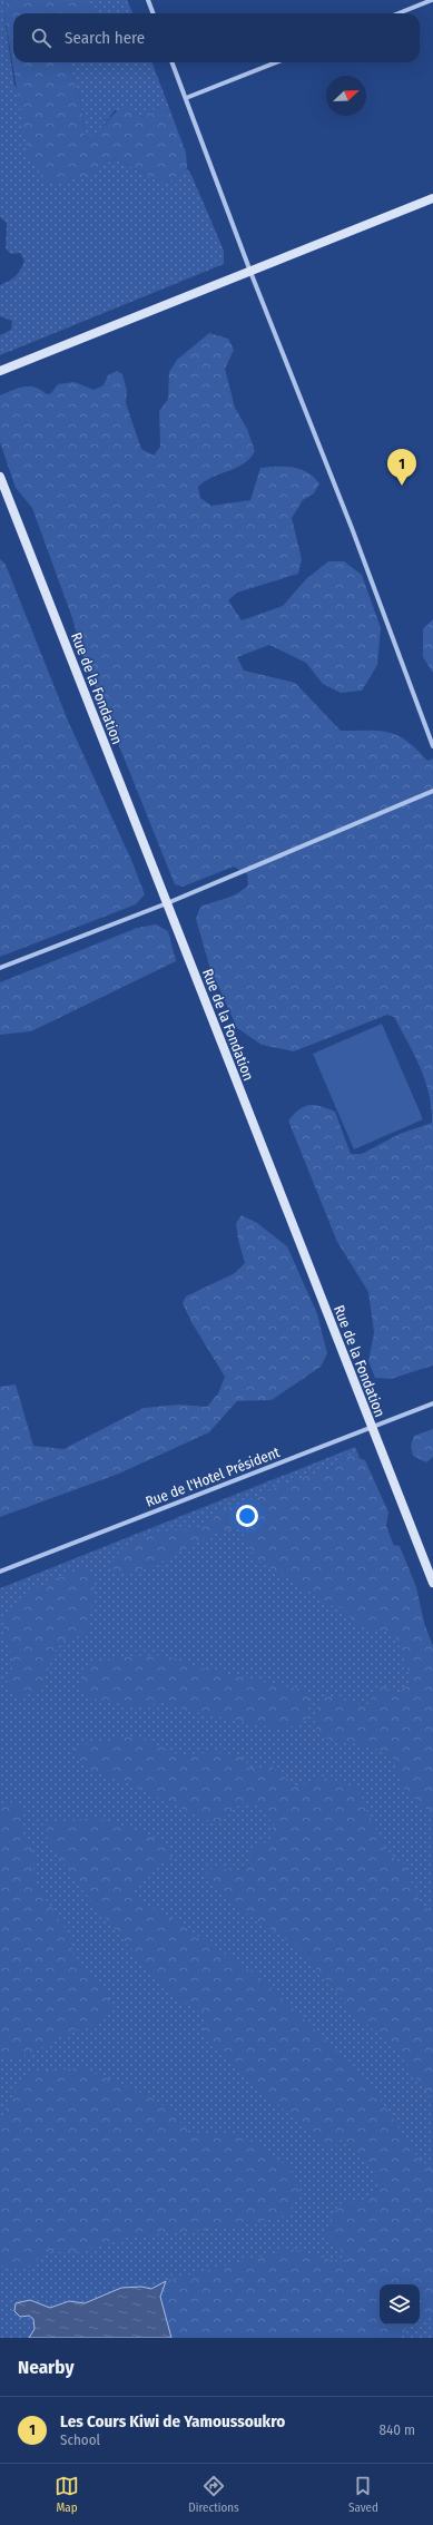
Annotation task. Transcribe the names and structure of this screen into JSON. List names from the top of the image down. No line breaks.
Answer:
{"streets":{"street":["Rue de la Fondation","Rue de l'Hotel Président"]},"crossings":[["Rue de la Fondation","Rue de l'Hotel Président"]],"north":"top right","page":{"search":"Search here","pins":"1","heading":"Nearby","list":[{"mark":"1","name":"Les Cours Kiwi de Yamoussoukro","note":"School","value":"840 m"}],"nav":["Map","Directions","Saved"]}}
